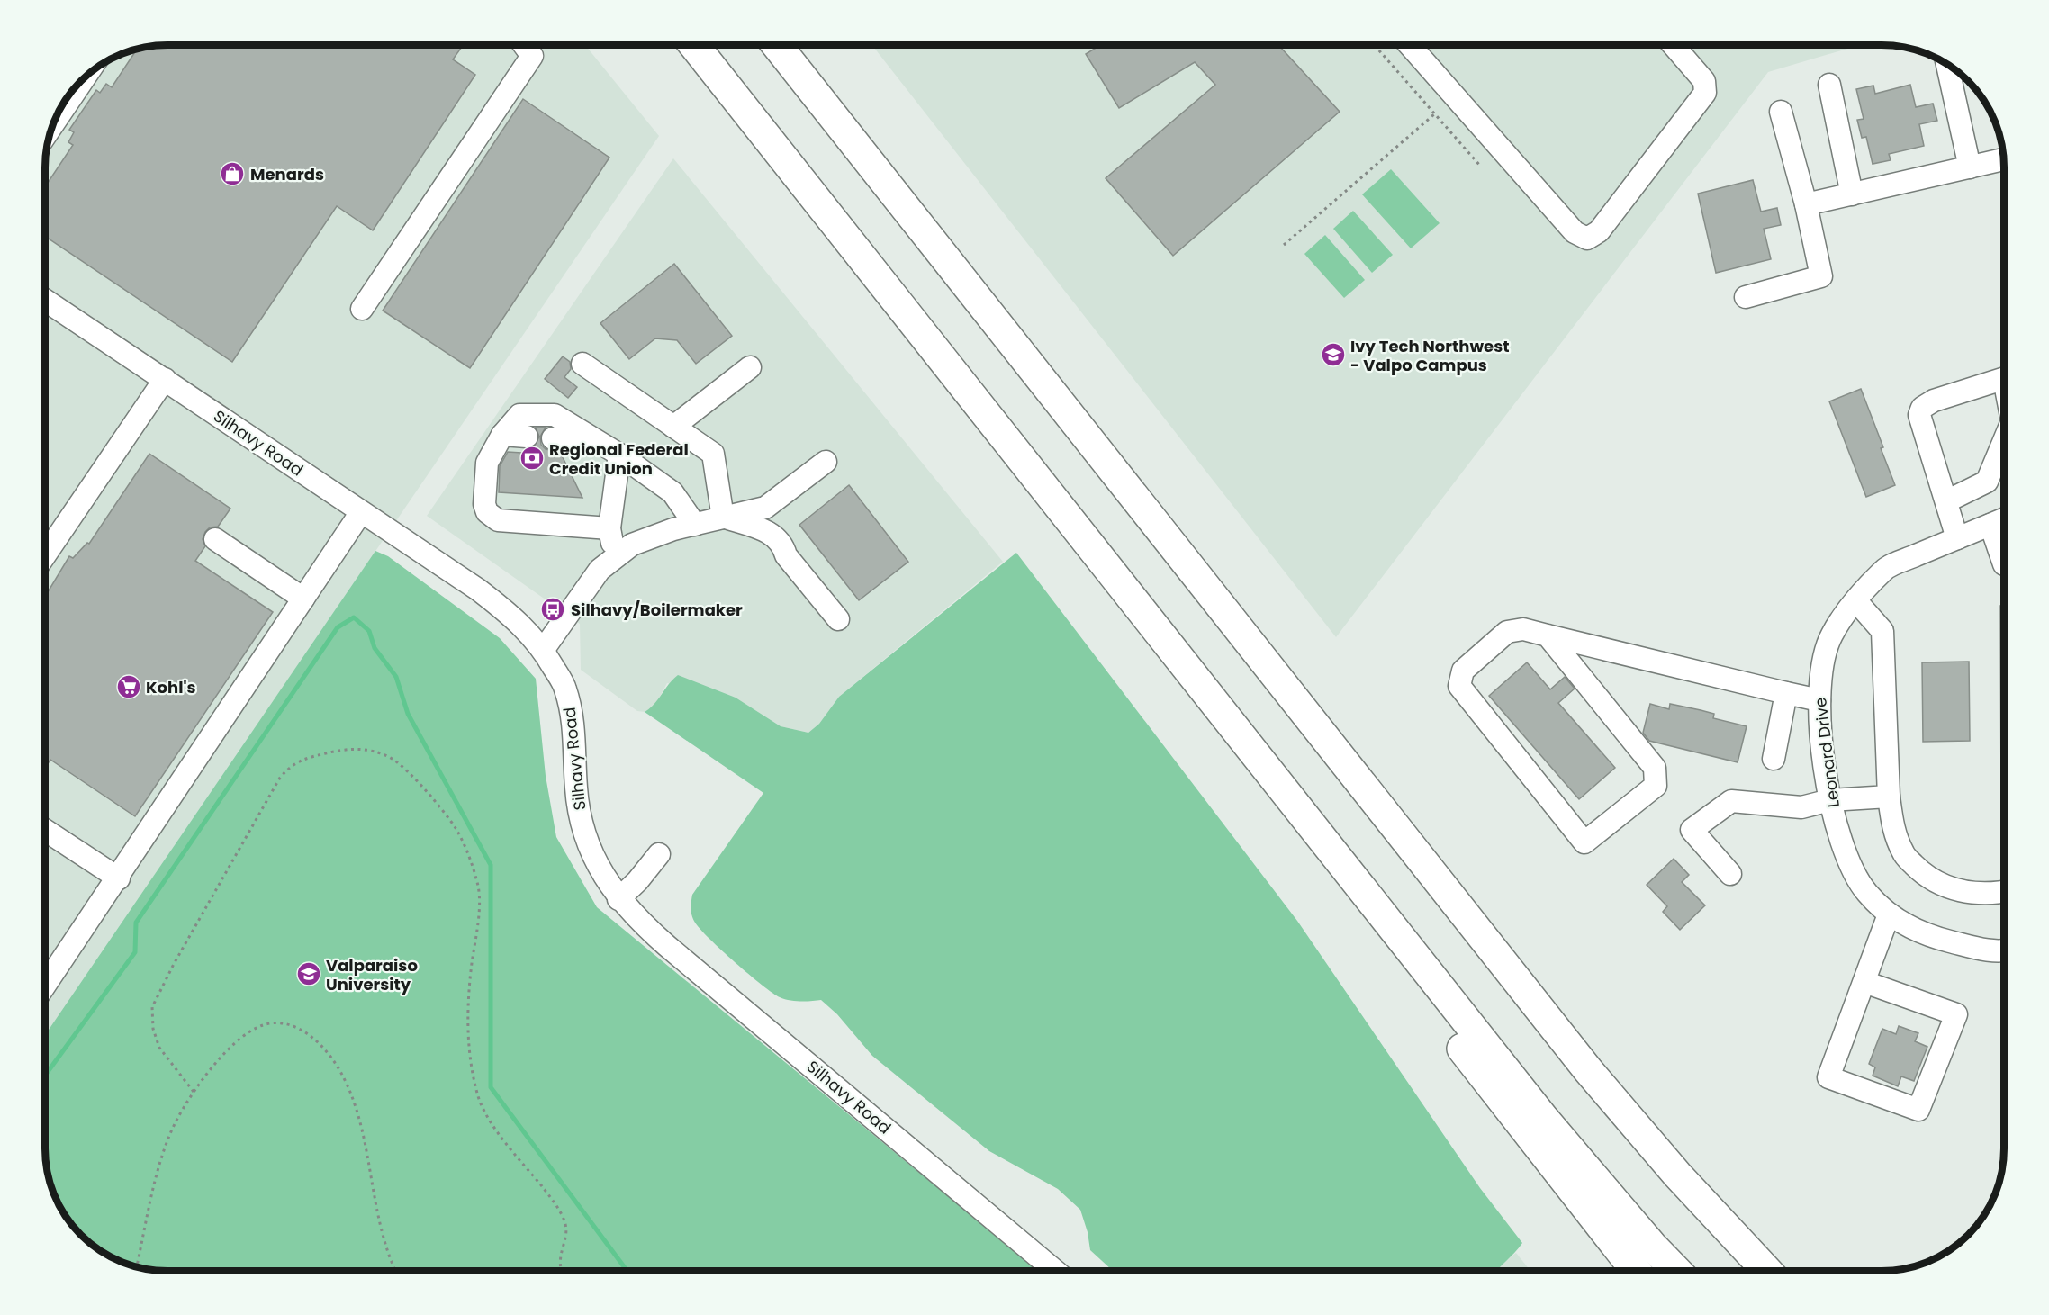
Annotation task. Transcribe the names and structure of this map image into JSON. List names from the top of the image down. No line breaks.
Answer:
{"streets":{"street":["Silhavy Road","Leonard Drive"]},"places":{"shop":["Menards"],"school or university":["Ivy Tech Northwest - Valpo Campus","Valparaiso University"],"bank":["Regional Federal Credit Union"],"bus stop":["Silhavy/Boilermaker"],"supermarket":["Kohl's"]}}
